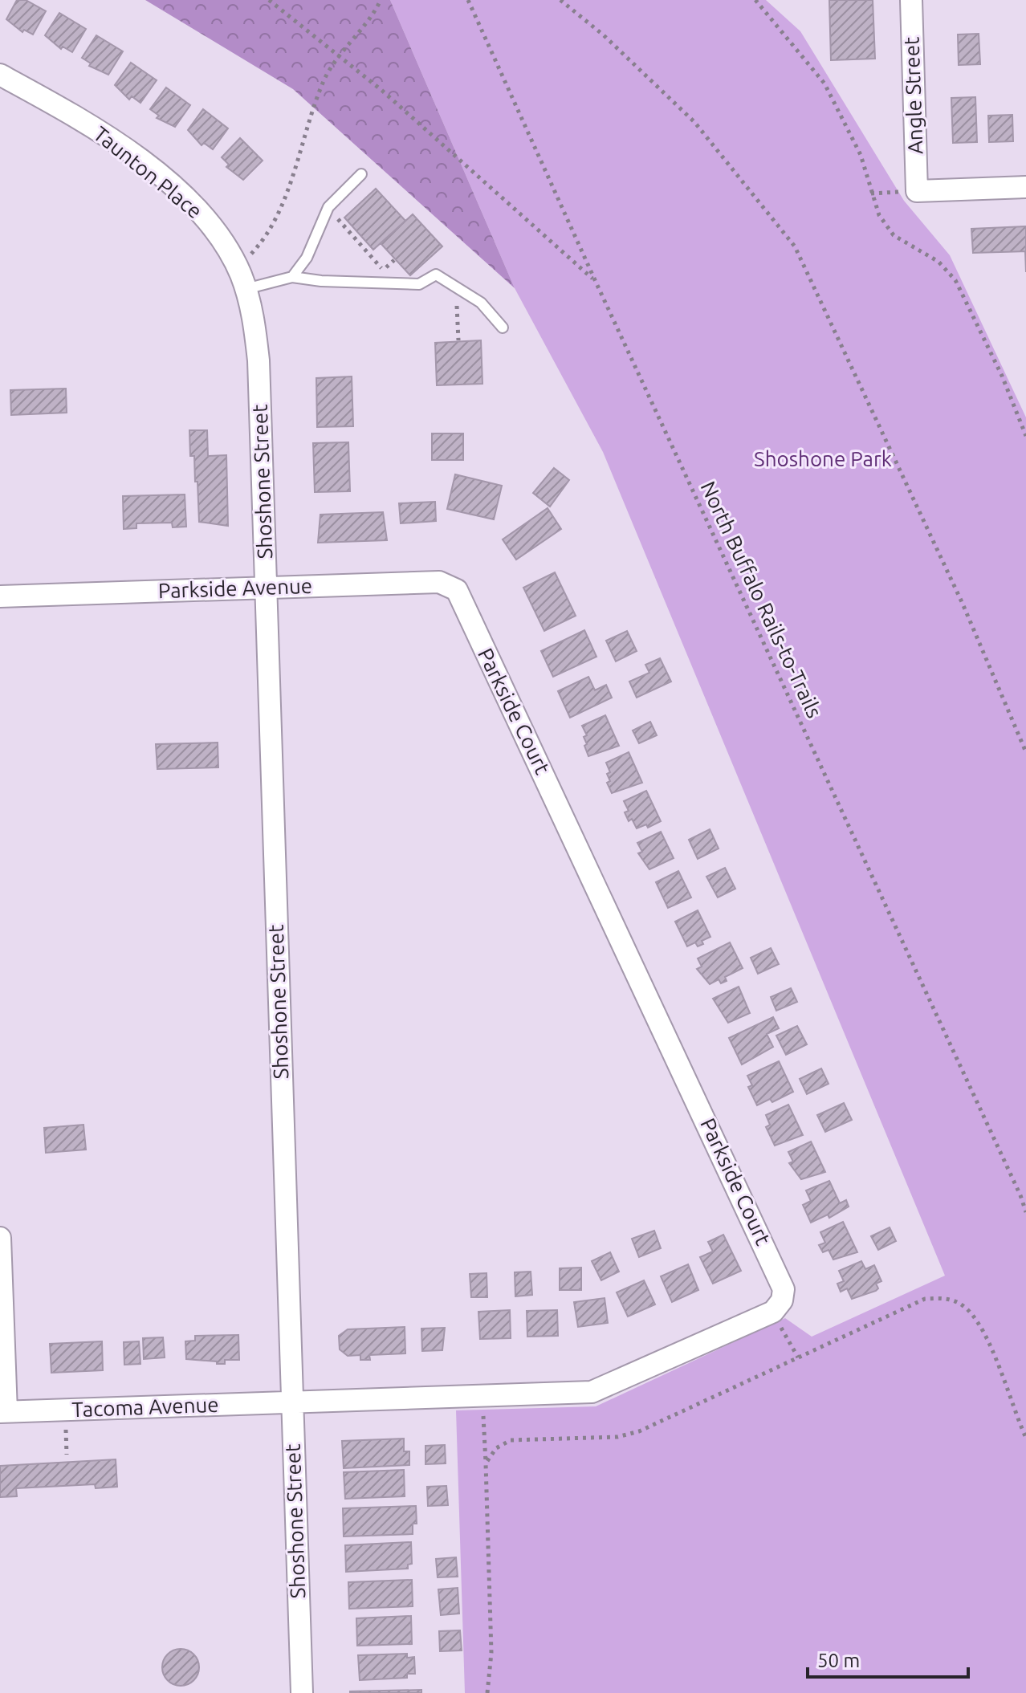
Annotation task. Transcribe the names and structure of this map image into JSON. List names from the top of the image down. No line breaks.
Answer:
{"streets":{"street":["Angle Street","Taunton Place","Shoshone Street","Parkside Avenue","Parkside Court","Tacoma Avenue"],"path":["North Buffalo Rails-to-Trails"]},"crossings":[["Taunton Place","Shoshone Street"],["Shoshone Street","Parkside Avenue"],["Shoshone Street","Tacoma Avenue"],["Parkside Avenue","Parkside Court"]],"parks":["Shoshone Park"],"scale_bar":"50 m"}
